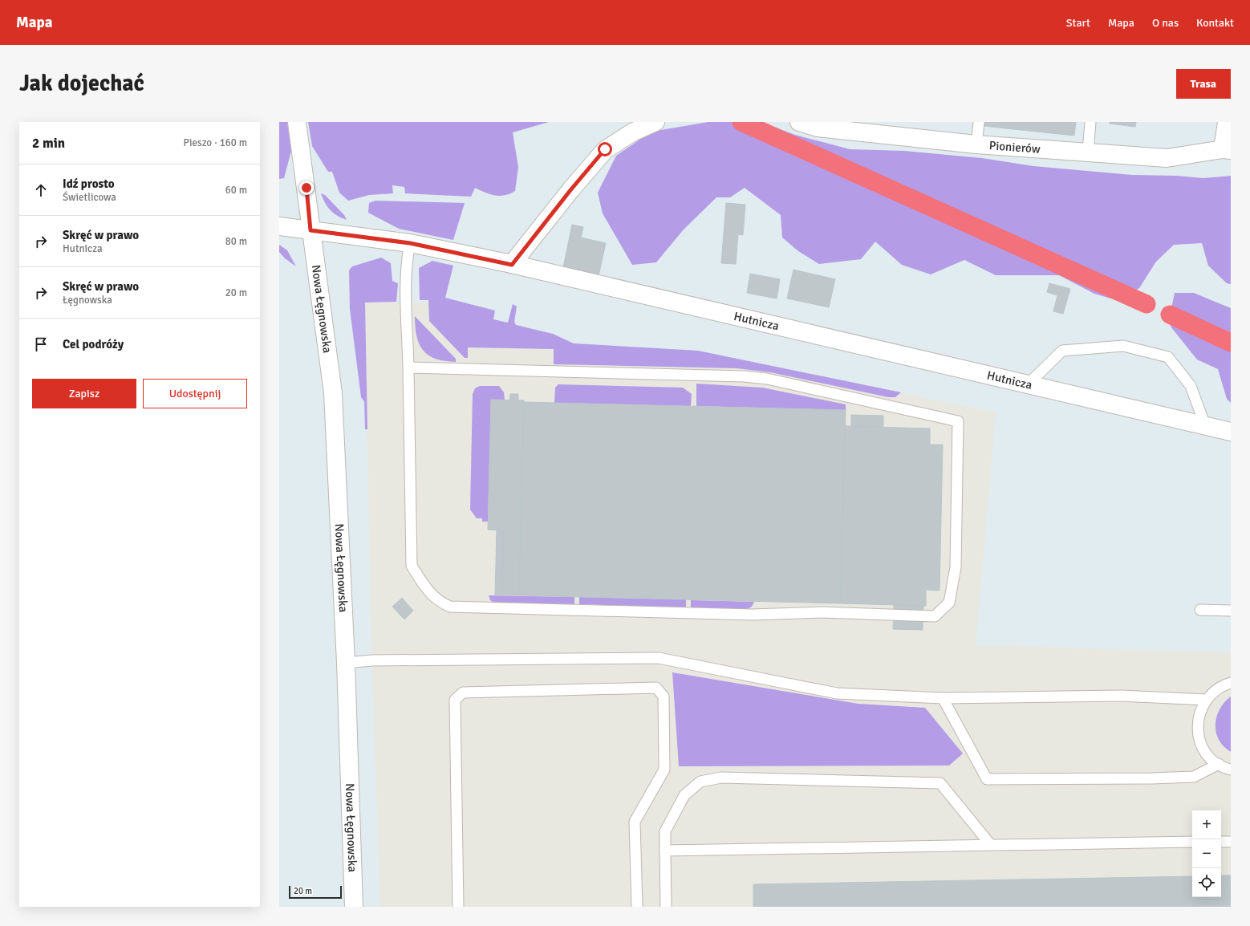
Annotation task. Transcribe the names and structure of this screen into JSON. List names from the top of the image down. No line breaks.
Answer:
{"streets":{"street":["Pionierów","Nowa Łęgnowska","Hutnicza"]},"crossings":[["Nowa Łęgnowska","Hutnicza"]],"scale_bar":"20 m","page":{"header":"Mapa","nav":["Start","Mapa","O nas","Kontakt"],"buttons":["Trasa",["Zapisz","Udostępnij"]],"title":"Jak dojechać","heading":["2 min","Pieszo · 160 m"],"list":[["Idź prosto","Świetlicowa","60 m"],["Skręć w prawo","Hutnicza","80 m"],["Skręć w prawo","Łęgnowska","20 m"],"Cel podróży"],"map_buttons":["+","−"],"scale":"20 m"}}
